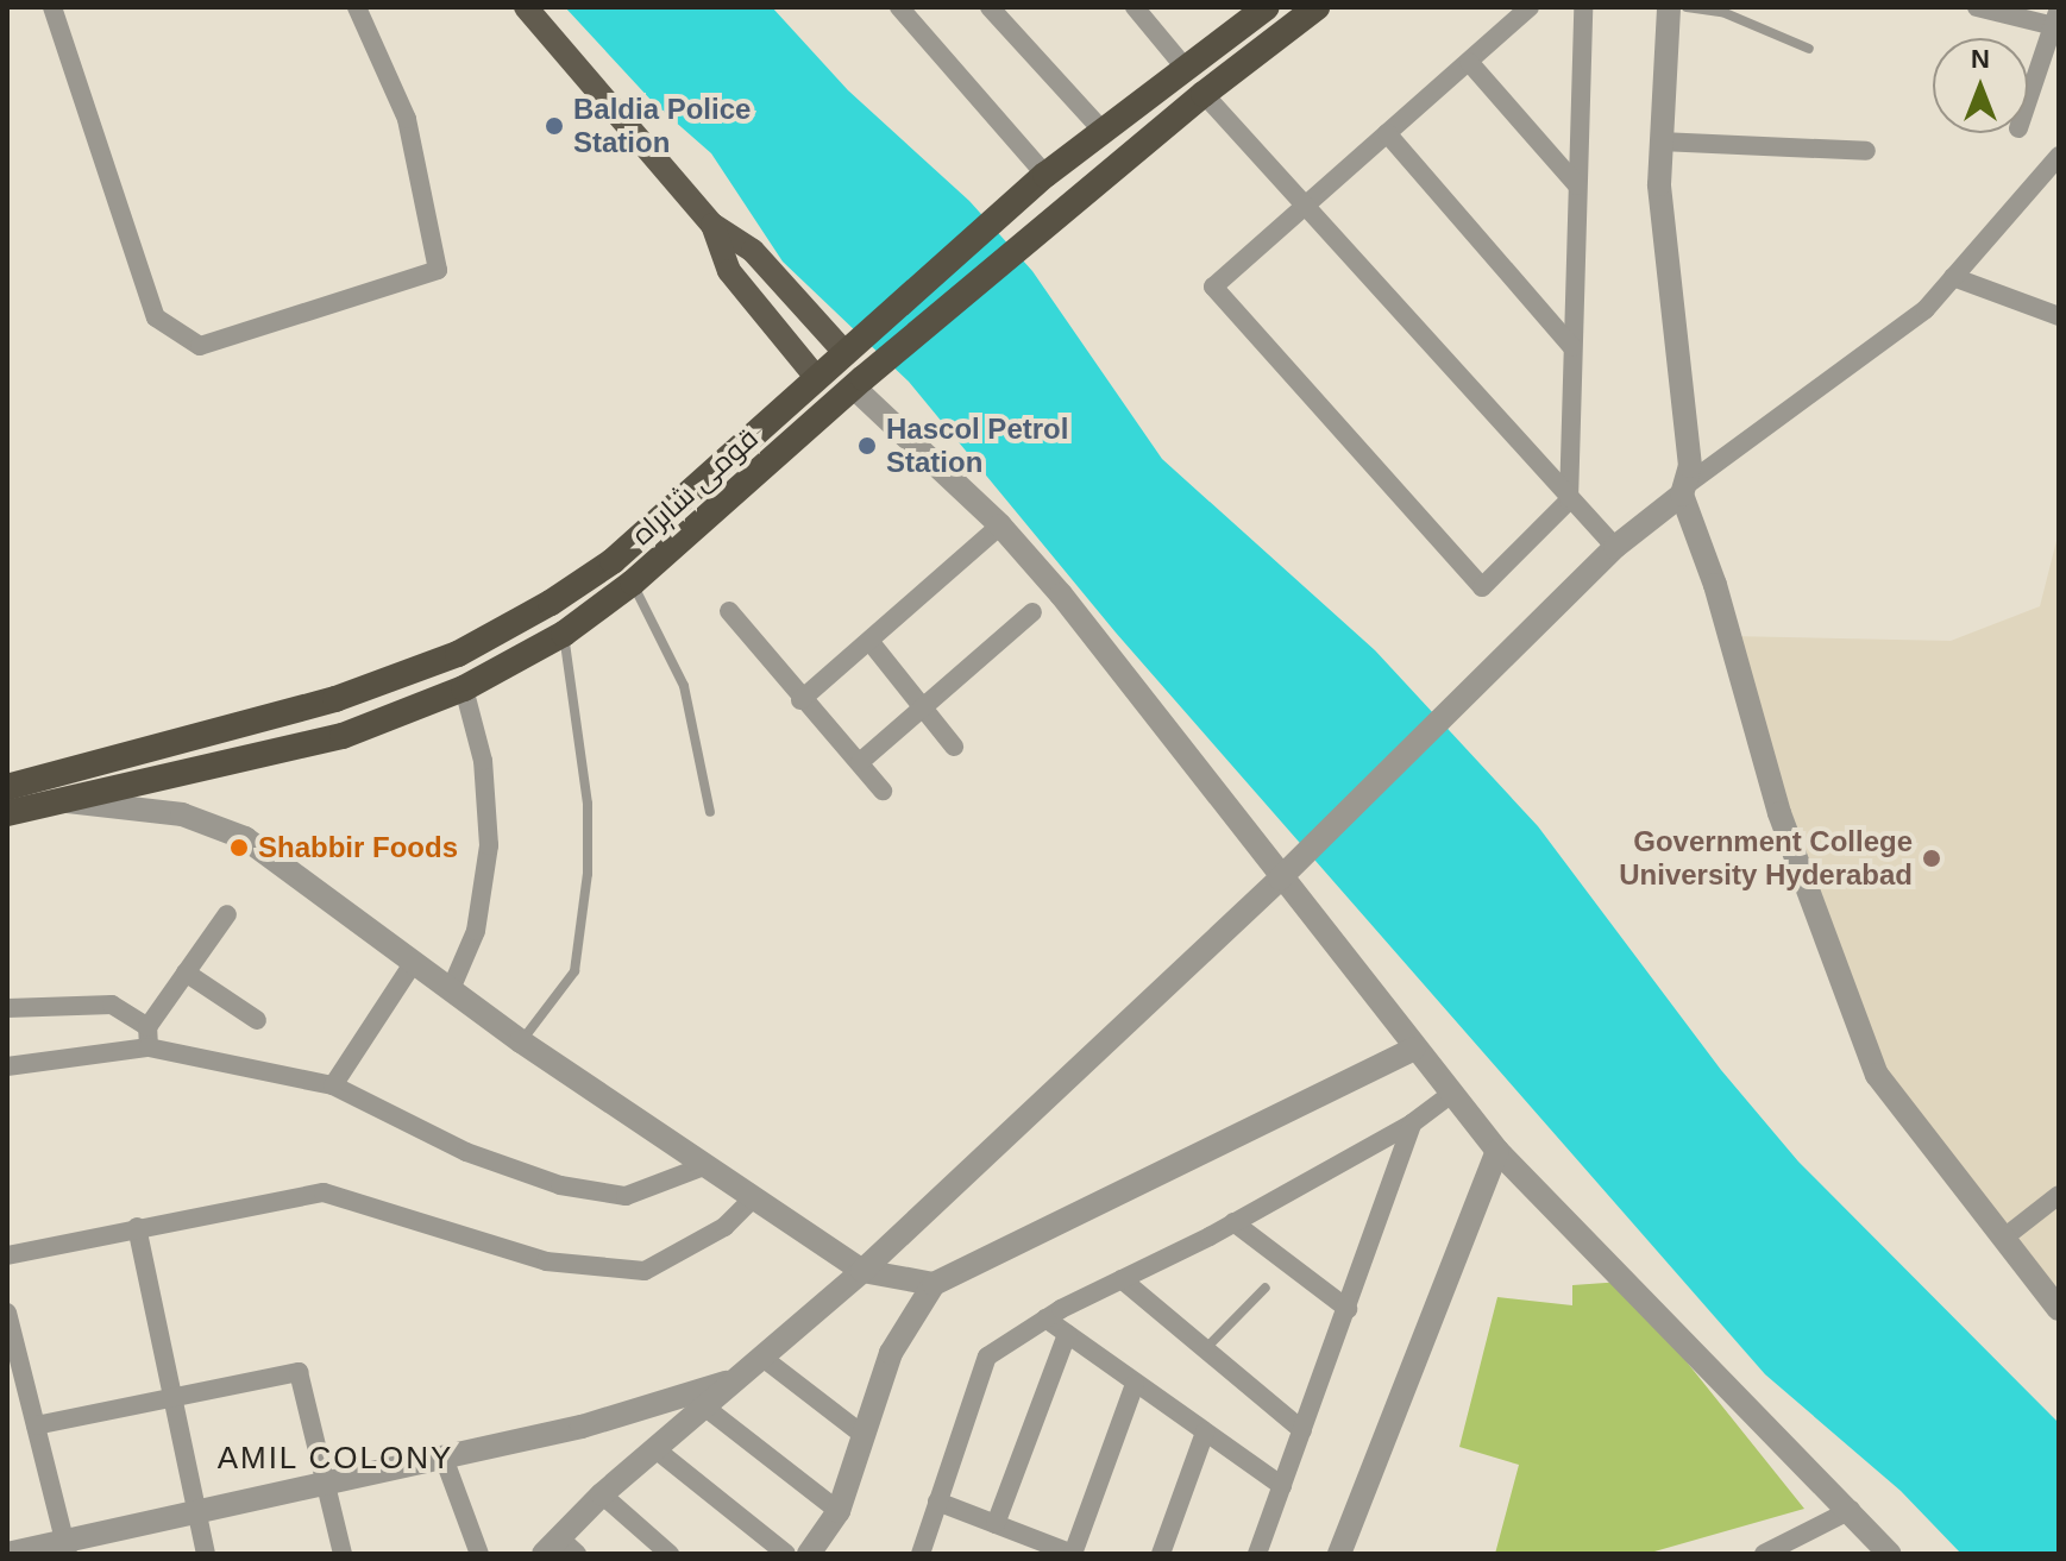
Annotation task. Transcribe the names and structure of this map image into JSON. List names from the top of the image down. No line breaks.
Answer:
{"streets":{"highway":["قومی شاہراہ"]},"districts":["AMIL COLONY"],"places":["Baldia Police Station","Hascol Petrol Station","Shabbir Foods","Government College University Hyderabad"],"north":"top"}
